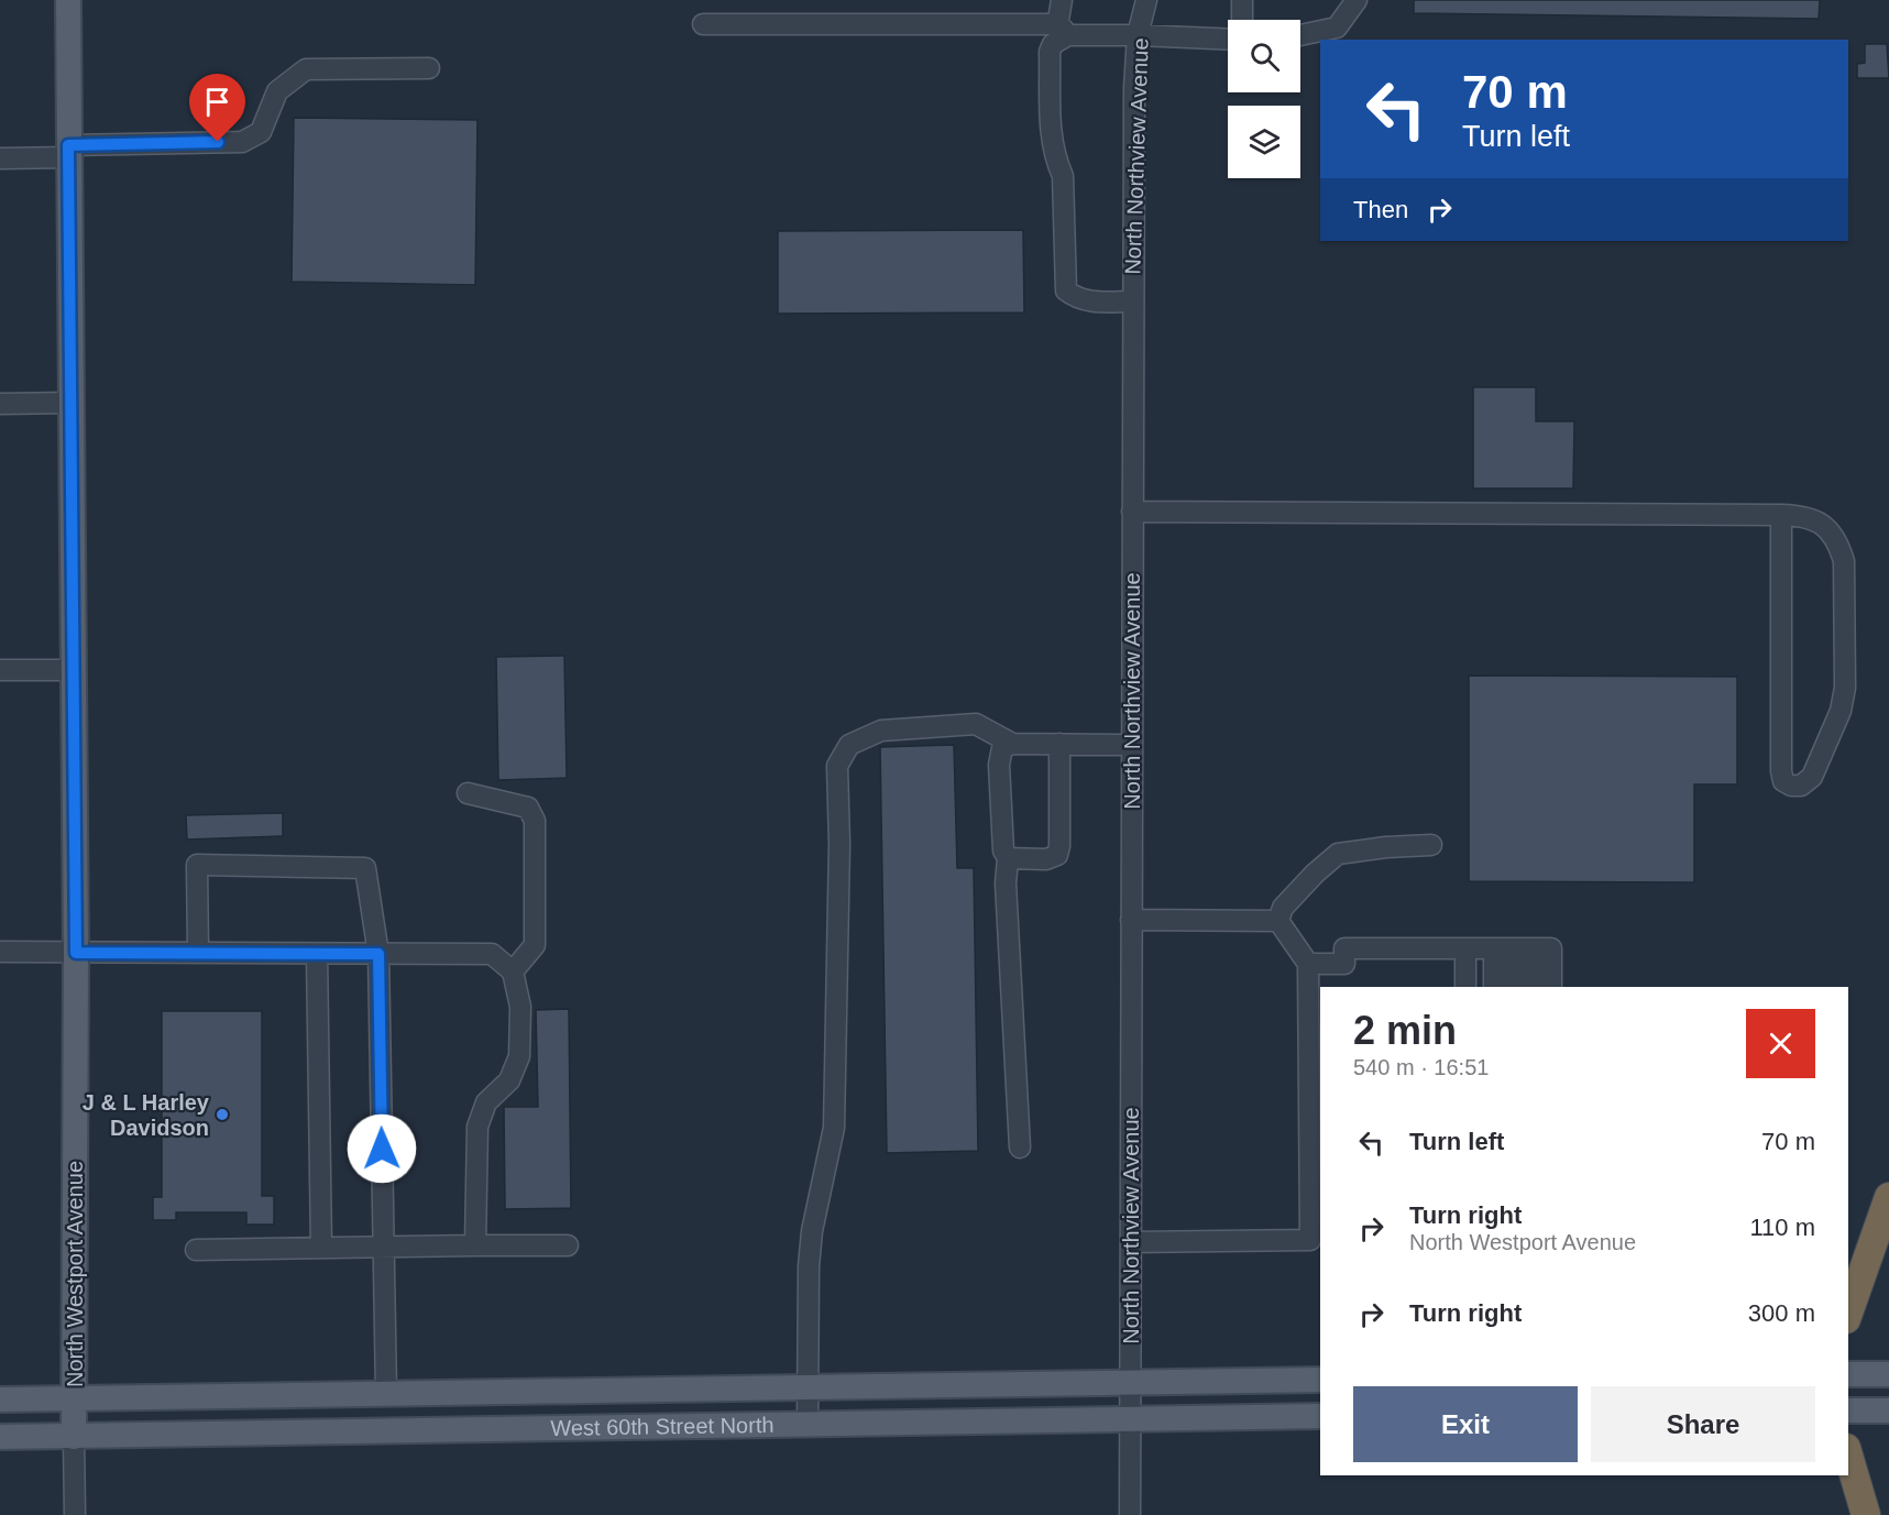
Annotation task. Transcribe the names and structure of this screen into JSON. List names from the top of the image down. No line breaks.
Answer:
{"streets":{"main road":["North Westport Avenue","West 60th Street North"],"street":["North Northview Avenue"]},"crossings":[["North Northview Avenue","West 60th Street North"],["North Westport Avenue","West 60th Street North"]],"places":["J & L Harley Davidson"],"page":{"turn":["70 m","Turn left"],"then":"Then","heading":["2 min","540 m · 16:51"],"list":[{"name":"Turn left","value":"70 m"},{"name":"Turn right","note":"North Westport Avenue","value":"110 m"},{"name":"Turn right","value":"300 m"}],"buttons":["Exit","Share"]}}
